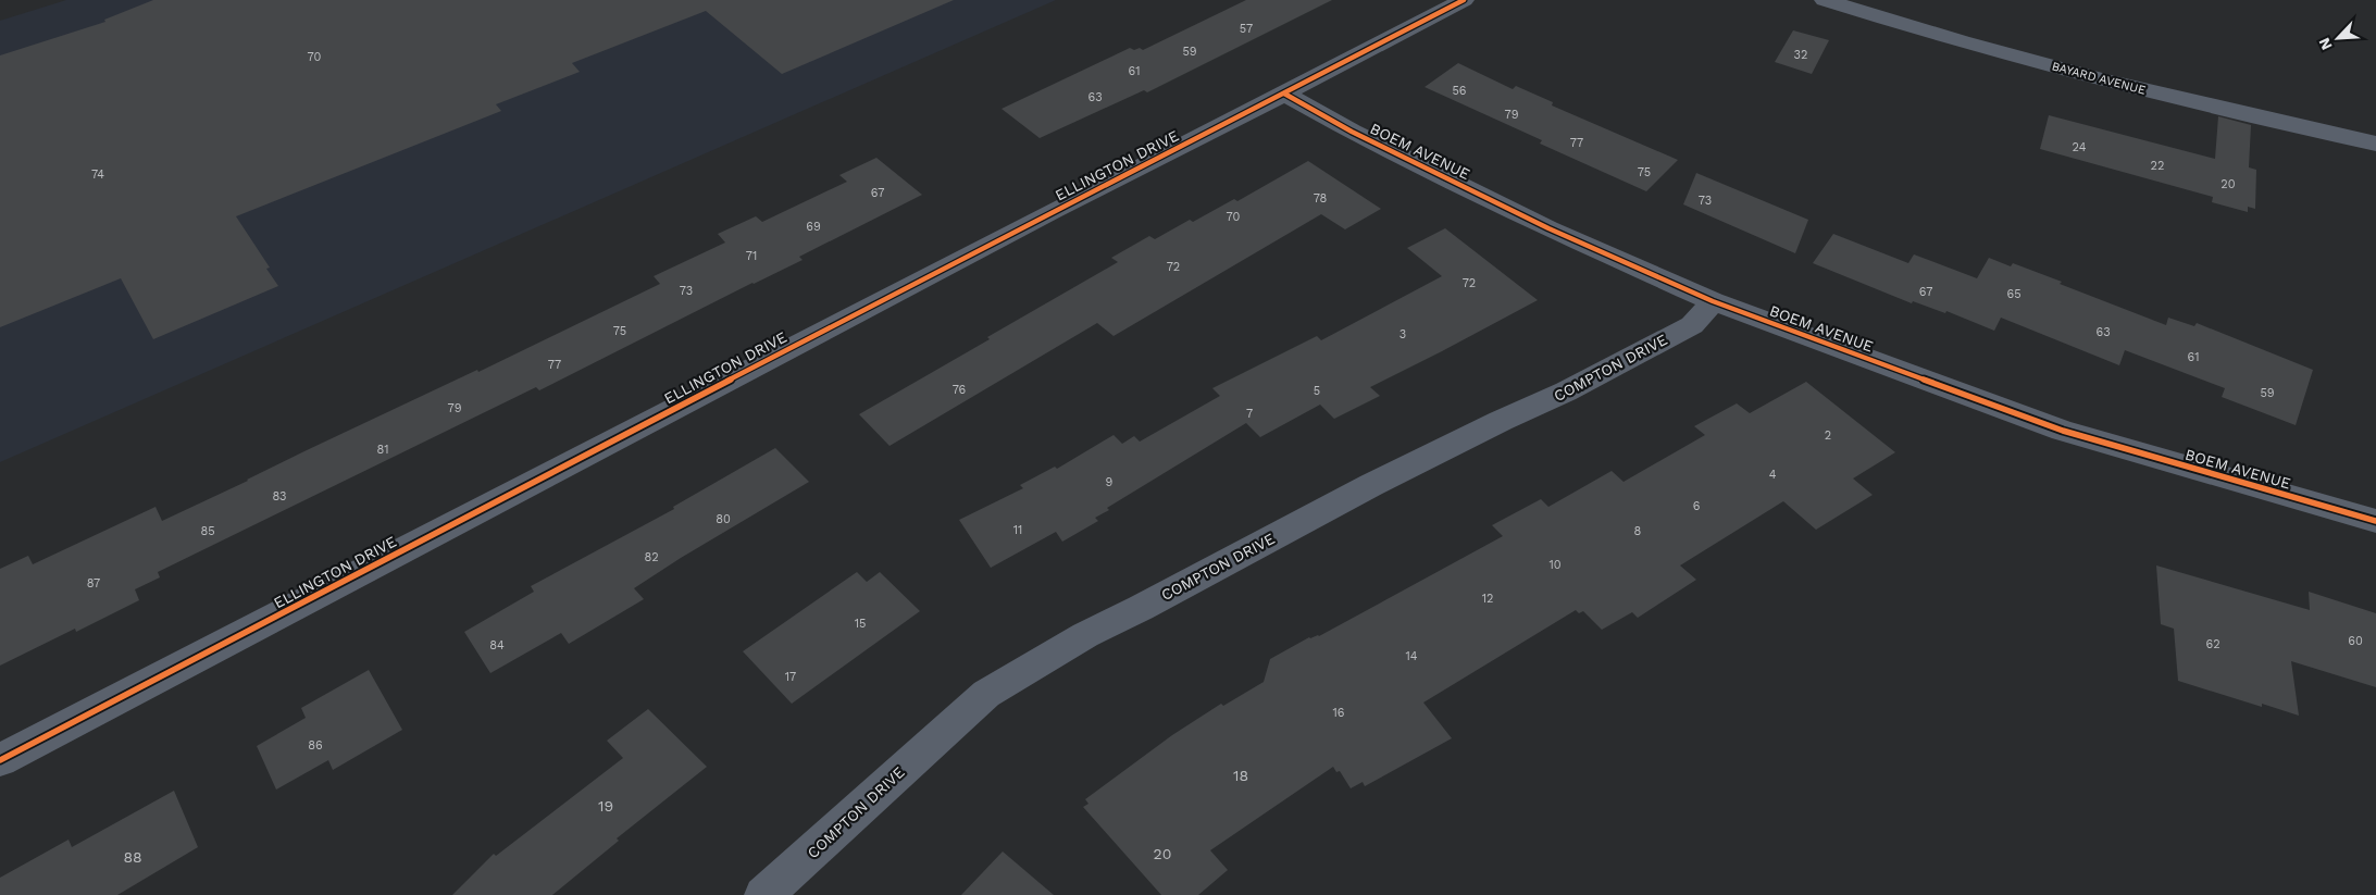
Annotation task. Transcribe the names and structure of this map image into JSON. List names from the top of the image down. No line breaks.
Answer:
{"streets":{"street":["BAYARD AVENUE","BOEM AVENUE","ELLINGTON DRIVE","COMPTON DRIVE"]},"crossings":[["BOEM AVENUE","ELLINGTON DRIVE"],["BOEM AVENUE","COMPTON DRIVE"]],"house_numbers":["57","59","32","70","61","56","63","79","77","24","22","75","74","20","67","78","73","70","69","71","72","72","73","67","65","75","63","3","61","77","76","5","59","79","7","2","81","4","9","83","6","80","11","85","8","82","10","87","12","15","60","62","84","14","17","16","86","18","19","20","88"],"north":"bottom left"}
